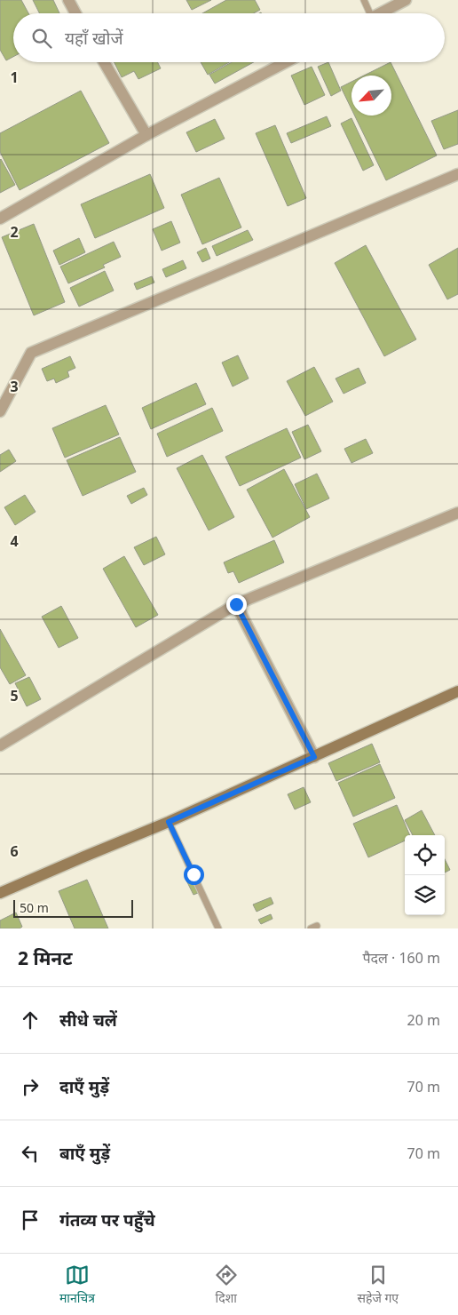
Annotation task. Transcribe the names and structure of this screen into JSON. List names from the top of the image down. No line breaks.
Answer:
{"scale_bar":"50 m","north":"bottom left","page":{"search":"यहाँ खोजें","scale":"50 m","heading":["2 मिनट","पैदल · 160 m"],"list":[["सीधे चलें","20 m"],["दाएँ मुड़ें","70 m"],["बाएँ मुड़ें","70 m"],"गंतव्य पर पहुँचे"],"nav":["मानचित्र","दिशा","सहेजे गए"]},"grid":{"rows":["1","2","3","4","5","6"]}}
